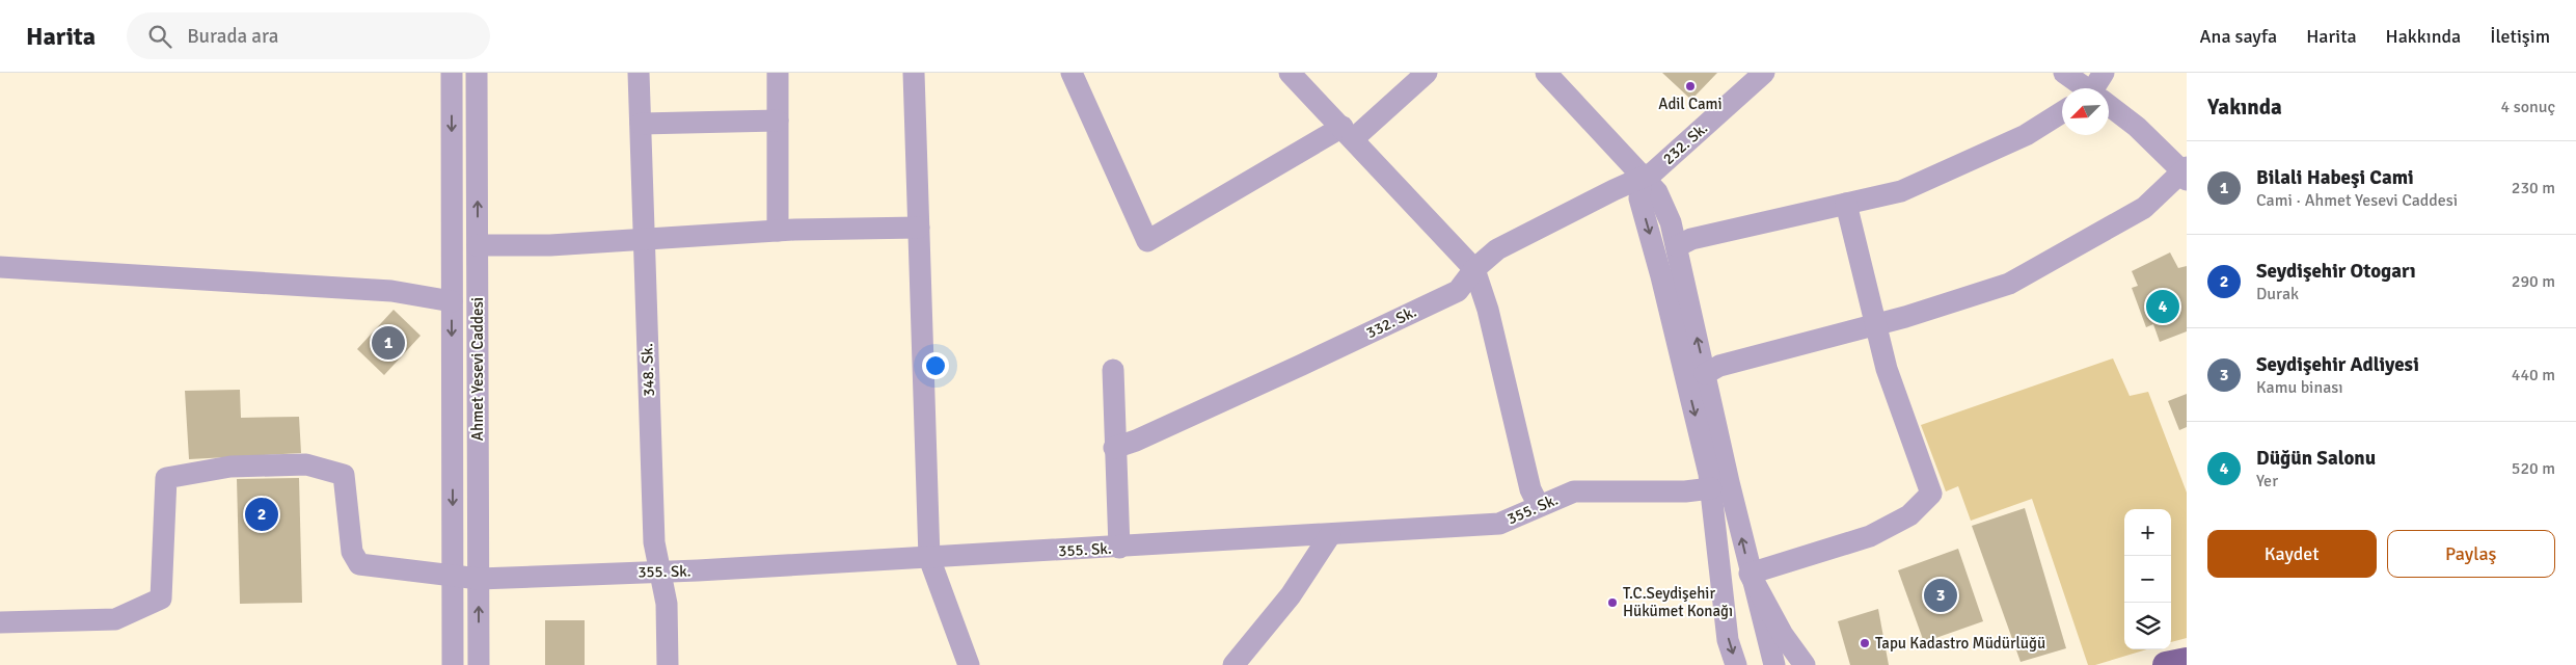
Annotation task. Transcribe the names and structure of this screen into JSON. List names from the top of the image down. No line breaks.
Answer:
{"streets":{"street":["232. Sk.","332. Sk.","Ahmet Yesevi Caddesi","348. Sk.","355. Sk."]},"crossings":[["232. Sk.","332. Sk."],["Ahmet Yesevi Caddesi","355. Sk."],["348. Sk.","355. Sk."]],"places":["Adil Cami","T.C.Seydişehir Hükümet Konağı","Tapu Kadastro Müdürlüğü"],"north":"bottom left","page":{"header":"Harita","search":"Burada ara","nav":["Ana sayfa","Harita","Hakkında","İletişim"],"heading":["Yakında","4 sonuç"],"list":[{"mark":"1","name":"Bilali Habeşi Cami","note":"Cami · Ahmet Yesevi Caddesi","value":"230 m"},{"mark":"2","name":"Seydişehir Otogarı","note":"Durak","value":"290 m"},{"mark":"3","name":"Seydişehir Adliyesi","note":"Kamu binası","value":"440 m"},{"mark":"4","name":"Düğün Salonu","note":"Yer","value":"520 m"}],"pins":["4","1","2","3"],"map_buttons":["+","−"],"buttons":["Kaydet","Paylaş"]}}
